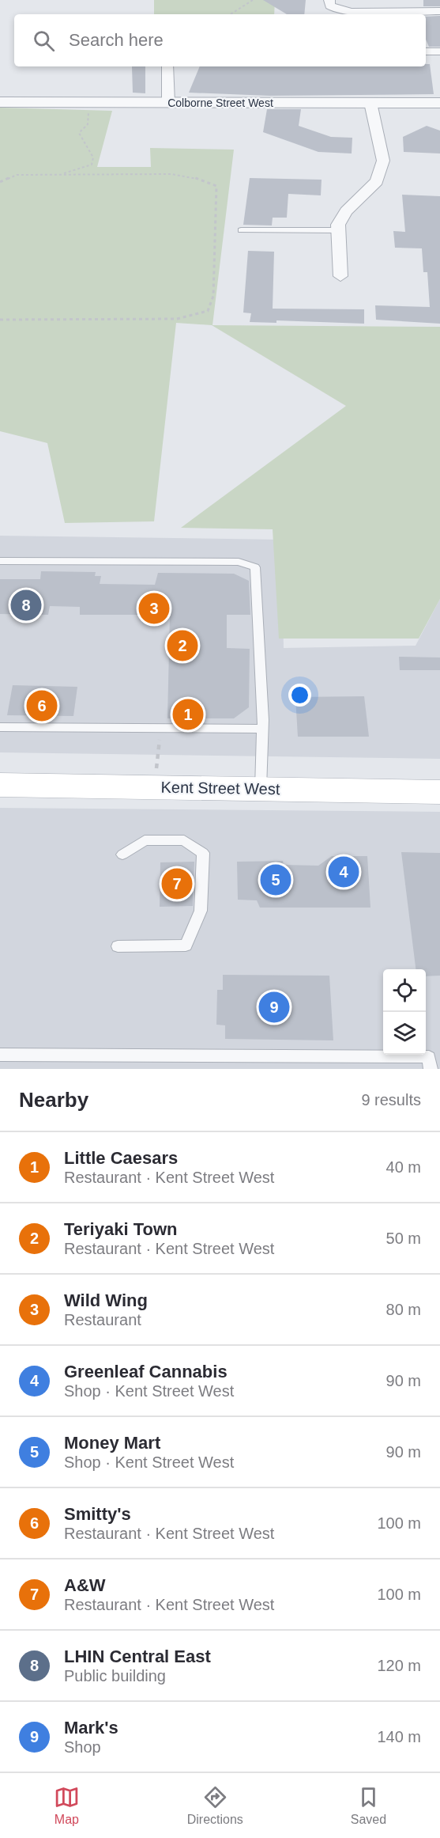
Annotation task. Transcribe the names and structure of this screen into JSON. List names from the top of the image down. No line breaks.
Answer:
{"streets":{"main road":["Kent Street West"],"street":["Colborne Street West"]},"page":{"search":"Search here","pins":["8","3","2","6","1","4","5","7","9"],"heading":["Nearby","9 results"],"list":[{"mark":"1","name":"Little Caesars","note":"Restaurant · Kent Street West","value":"40 m"},{"mark":"2","name":"Teriyaki Town","note":"Restaurant · Kent Street West","value":"50 m"},{"mark":"3","name":"Wild Wing","note":"Restaurant","value":"80 m"},{"mark":"4","name":"Greenleaf Cannabis","note":"Shop · Kent Street West","value":"90 m"},{"mark":"5","name":"Money Mart","note":"Shop · Kent Street West","value":"90 m"},{"mark":"6","name":"Smitty's","note":"Restaurant · Kent Street West","value":"100 m"},{"mark":"7","name":"A&W","note":"Restaurant · Kent Street West","value":"100 m"},{"mark":"8","name":"LHIN Central East","note":"Public building","value":"120 m"},{"mark":"9","name":"Mark's","note":"Shop","value":"140 m"}],"nav":["Map","Directions","Saved"]}}
